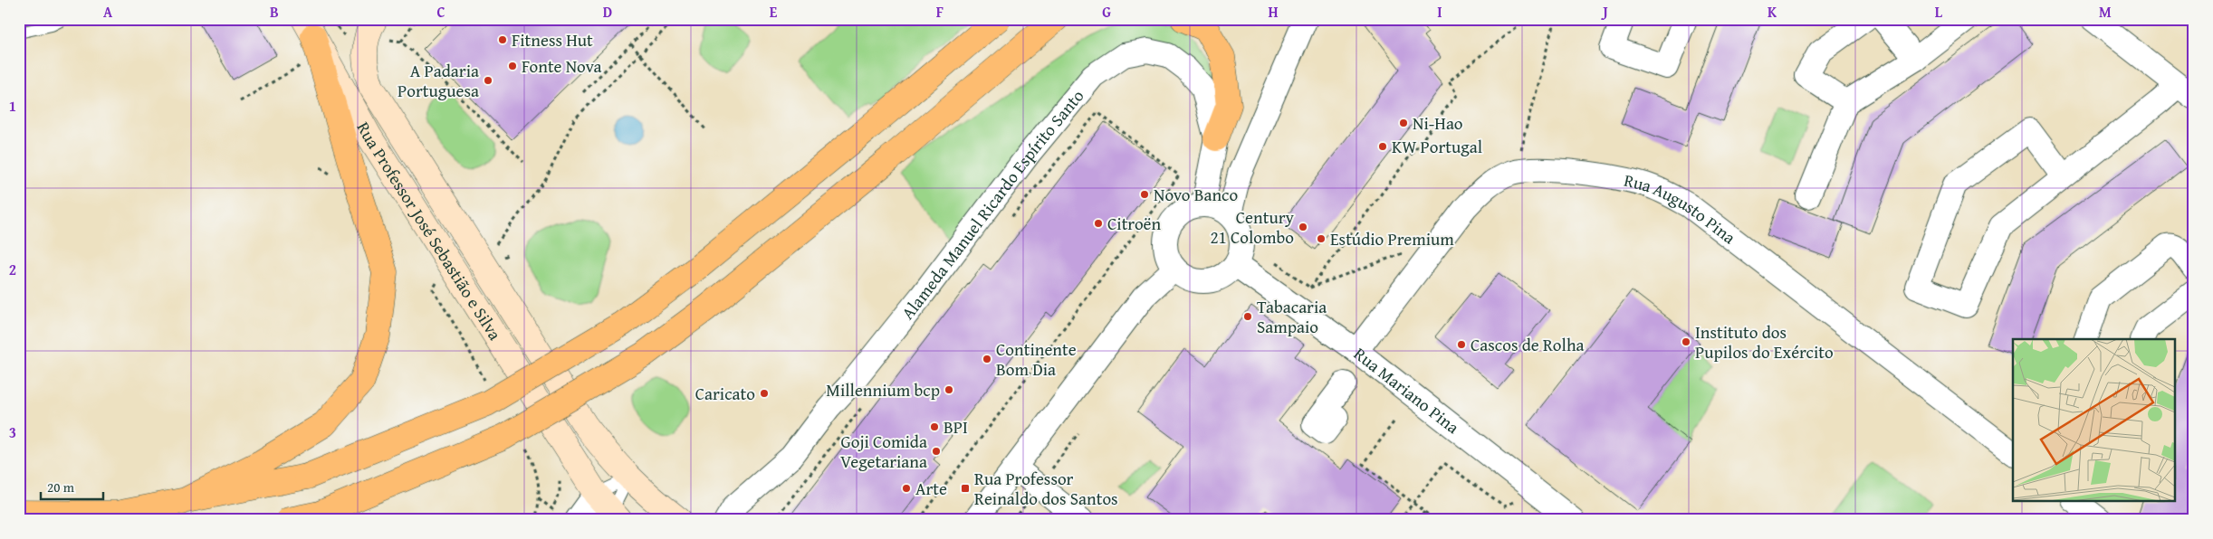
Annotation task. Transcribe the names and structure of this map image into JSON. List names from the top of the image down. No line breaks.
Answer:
{"streets":{"street":["Alameda Manuel Ricardo Espírito Santo","Rua Augusto Pina","Rua Professor José Sebastião e Silva","Rua Mariano Pina"]},"crossings":[["Alameda Manuel Ricardo Espírito Santo","Rua Mariano Pina"],["Rua Augusto Pina","Rua Mariano Pina"]],"places":{"other":["Fitness Hut","Fonte Nova","A Padaria Portuguesa","Ni-Hao","KW Portugal","Novo Banco","Citroën","Century 21 Colombo","Estúdio Premium","Tabacaria Sampaio","Instituto dos Pupilos do Exército","Cascos de Rolha","Continente Bom Dia","Millennium bcp","Caricato","BPI","Goji Comida Vegetariana","Arte"],"transit":["Rua Professor Reinaldo dos Santos"]},"scale_bar":"20 m","grid":{"columns":["A","B","C","D","E","F","G","H","I","J","K","L","M"],"rows":["1","2","3"]}}
